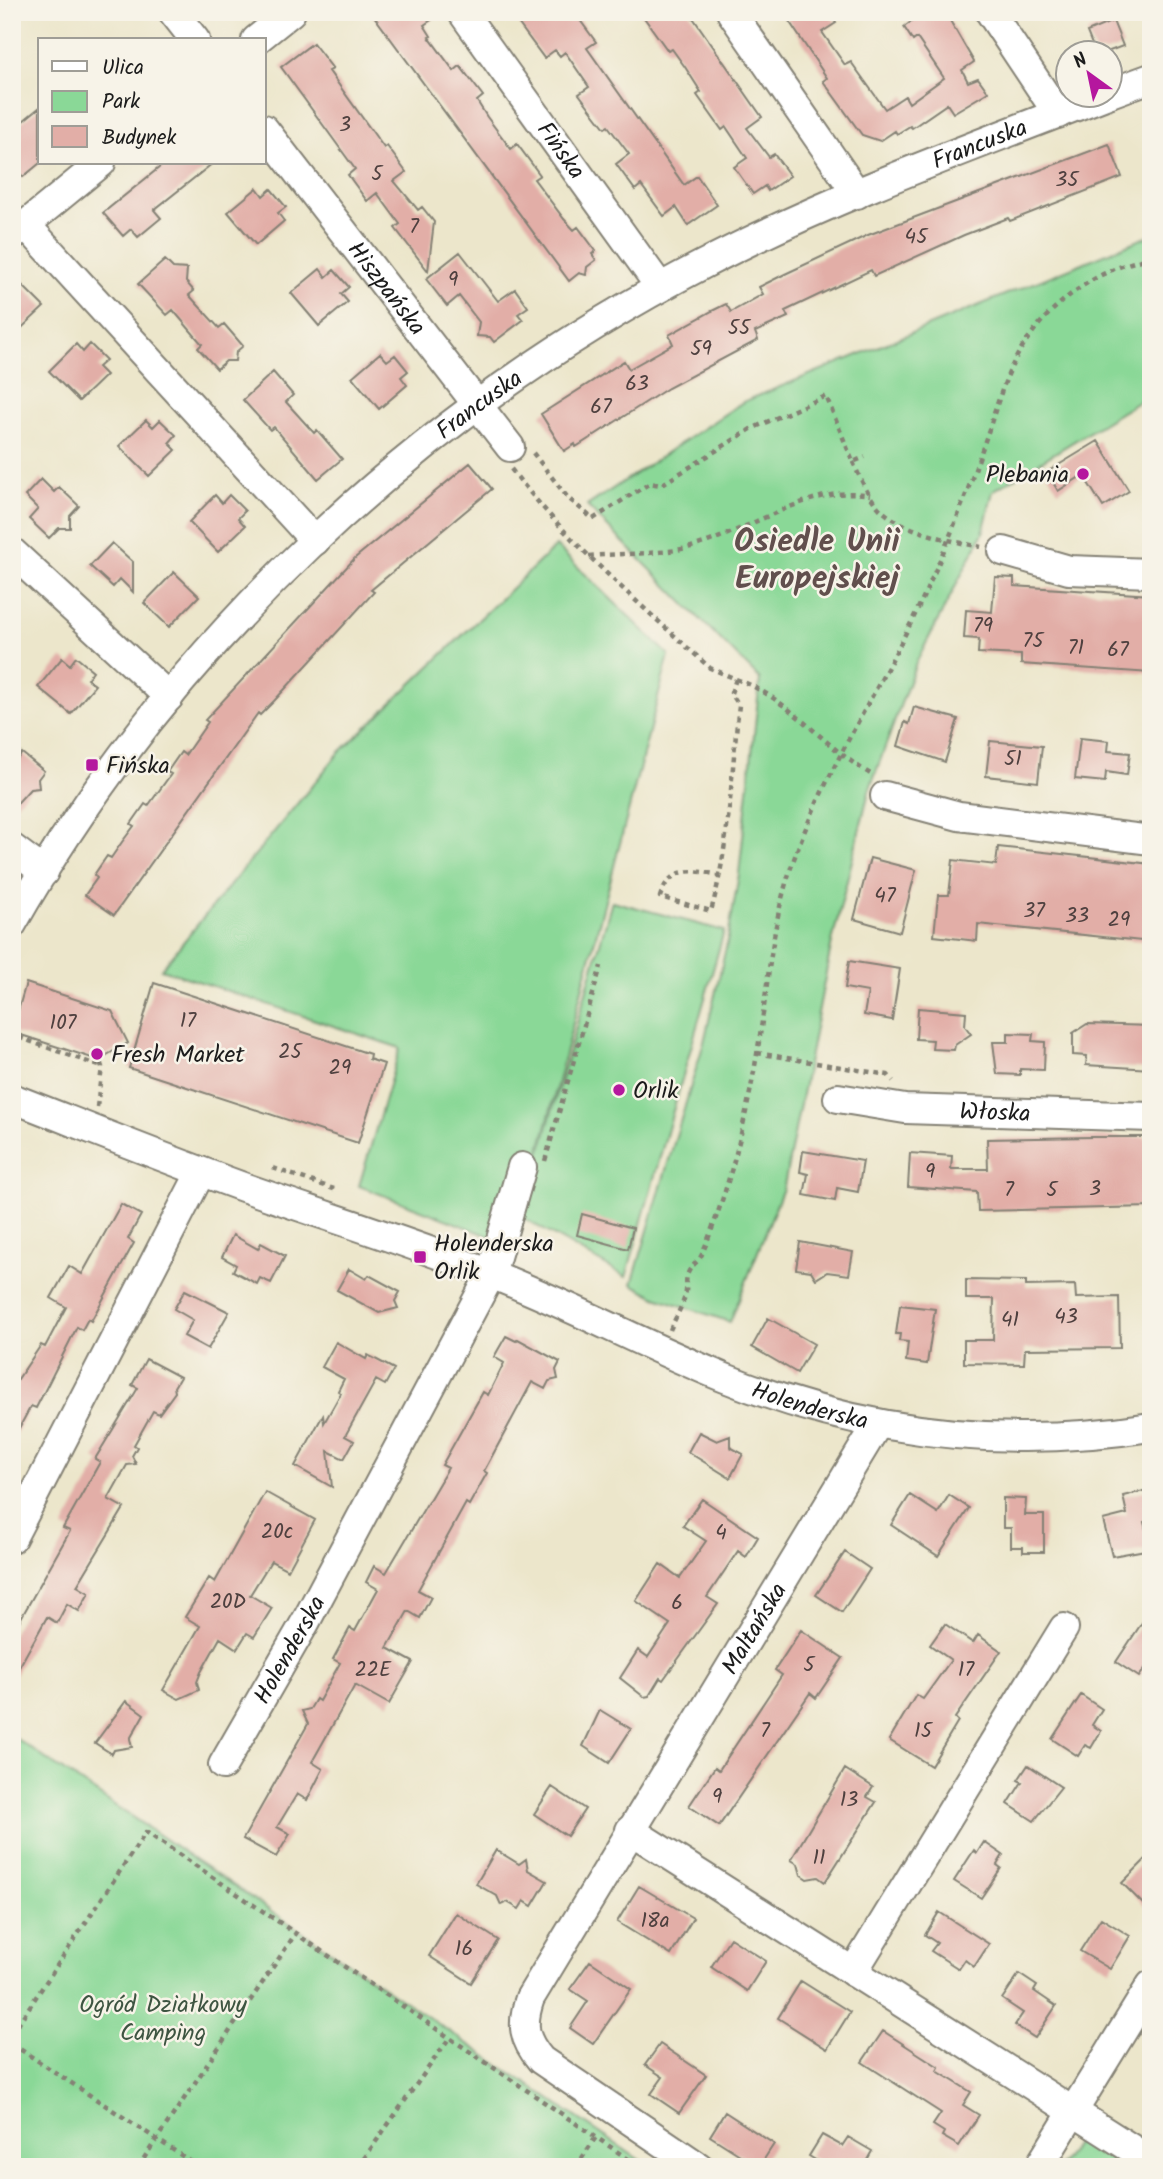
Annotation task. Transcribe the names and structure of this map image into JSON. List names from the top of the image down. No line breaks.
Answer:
{"streets":{"street":["Francuska","Fińska","Hiszpańska","Włoska","Holenderska","Maltańska"]},"crossings":[["Francuska","Fińska"],["Francuska","Hiszpańska"],["Holenderska","Maltańska"]],"districts":["Osiedle Unii Europejskiej"],"parks":["Ogród Działkowy Camping"],"places":{"other":["Plebania","Fresh Market","Orlik"],"transit":["Fińska","Holenderska Orlik"]},"house_numbers":["3","5","35","7","45","9","55","59","63","67","79","75","71","67","51","47","37","33","29","17","107","25","29","9","3","7","5","43","41","20c","4","20D","6","5","22E","17","7","15","9","13","11","18a","16"],"legend":["Ulica","Park","Budynek"],"north":"top left"}
